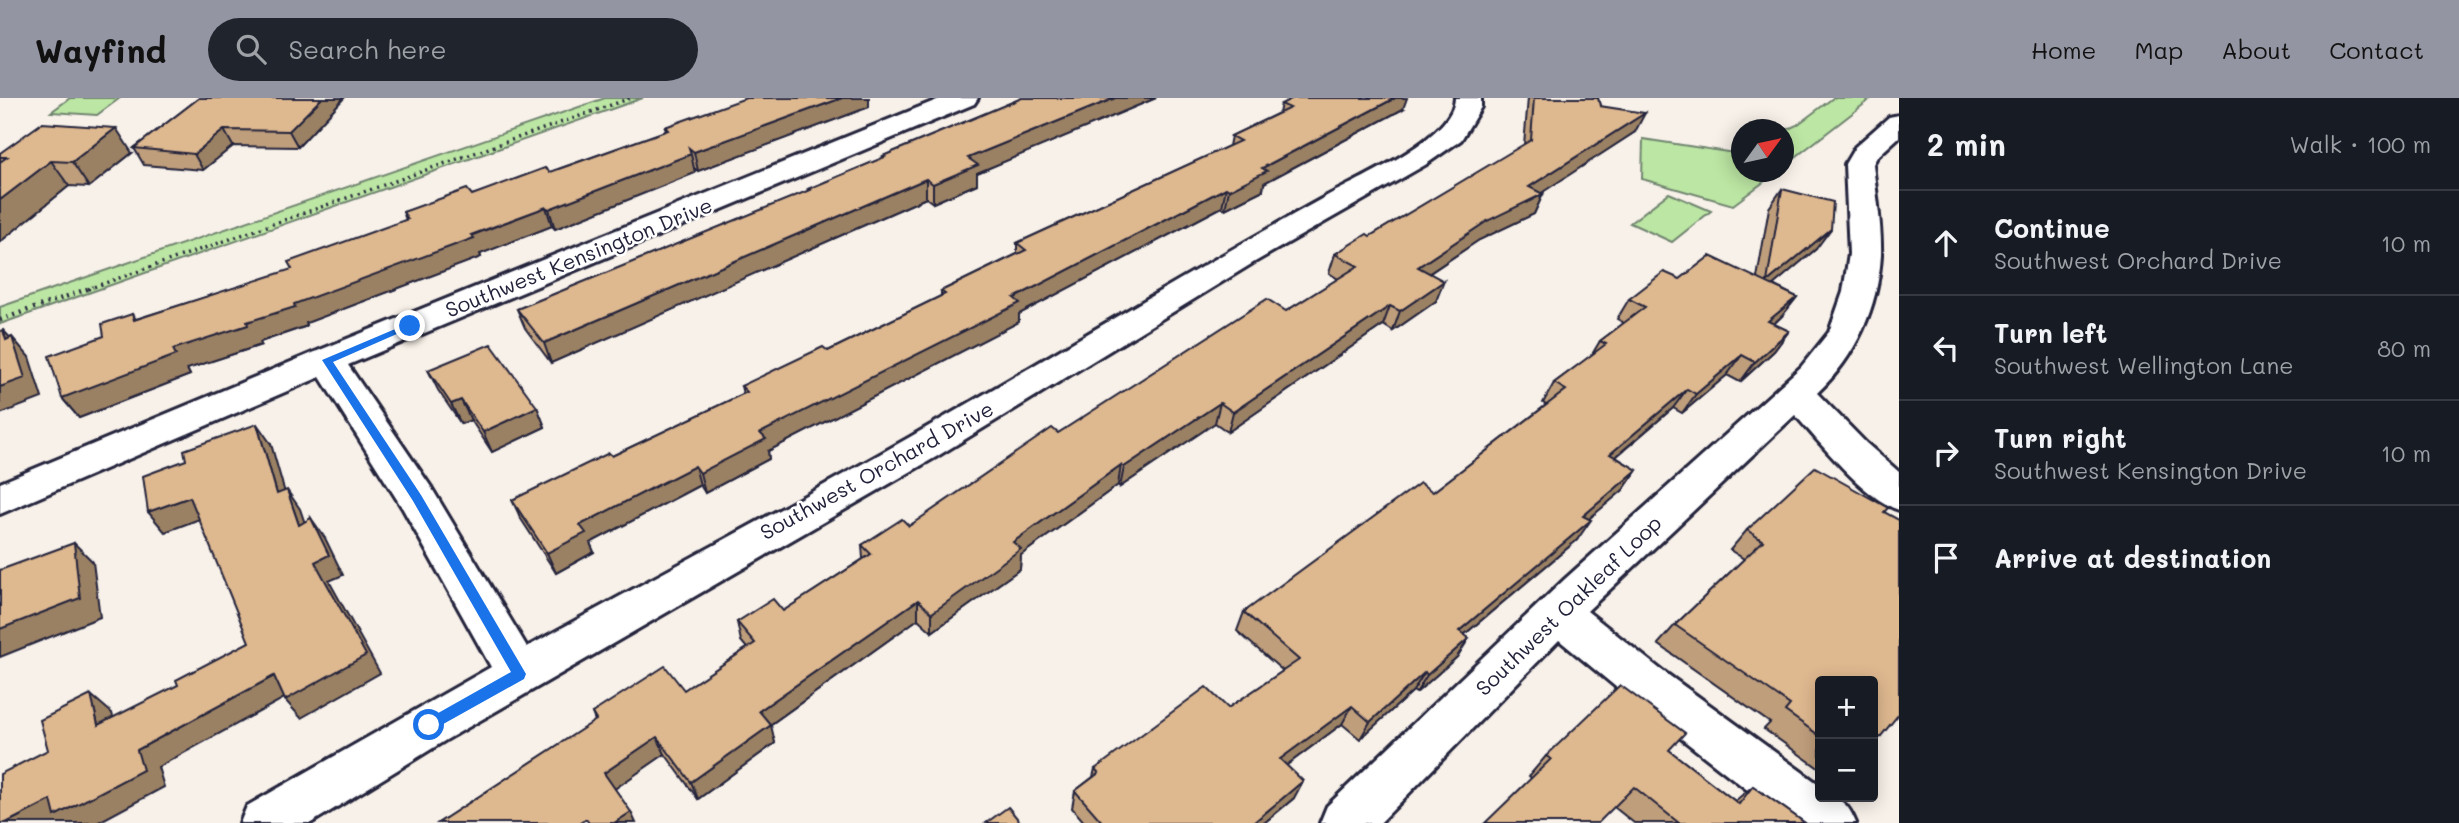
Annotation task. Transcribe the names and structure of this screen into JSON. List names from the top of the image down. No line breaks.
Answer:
{"streets":{"street":["Southwest Kensington Drive","Southwest Orchard Drive","Southwest Oakleaf Loop"]},"north":"top right","page":{"header":"Wayfind","search":"Search here","nav":["Home","Map","About","Contact"],"heading":["2 min","Walk · 100 m"],"list":[["Continue","Southwest Orchard Drive","10 m"],["Turn left","Southwest Wellington Lane","80 m"],["Turn right","Southwest Kensington Drive","10 m"],"Arrive at destination"],"map_buttons":["+","−"]}}
